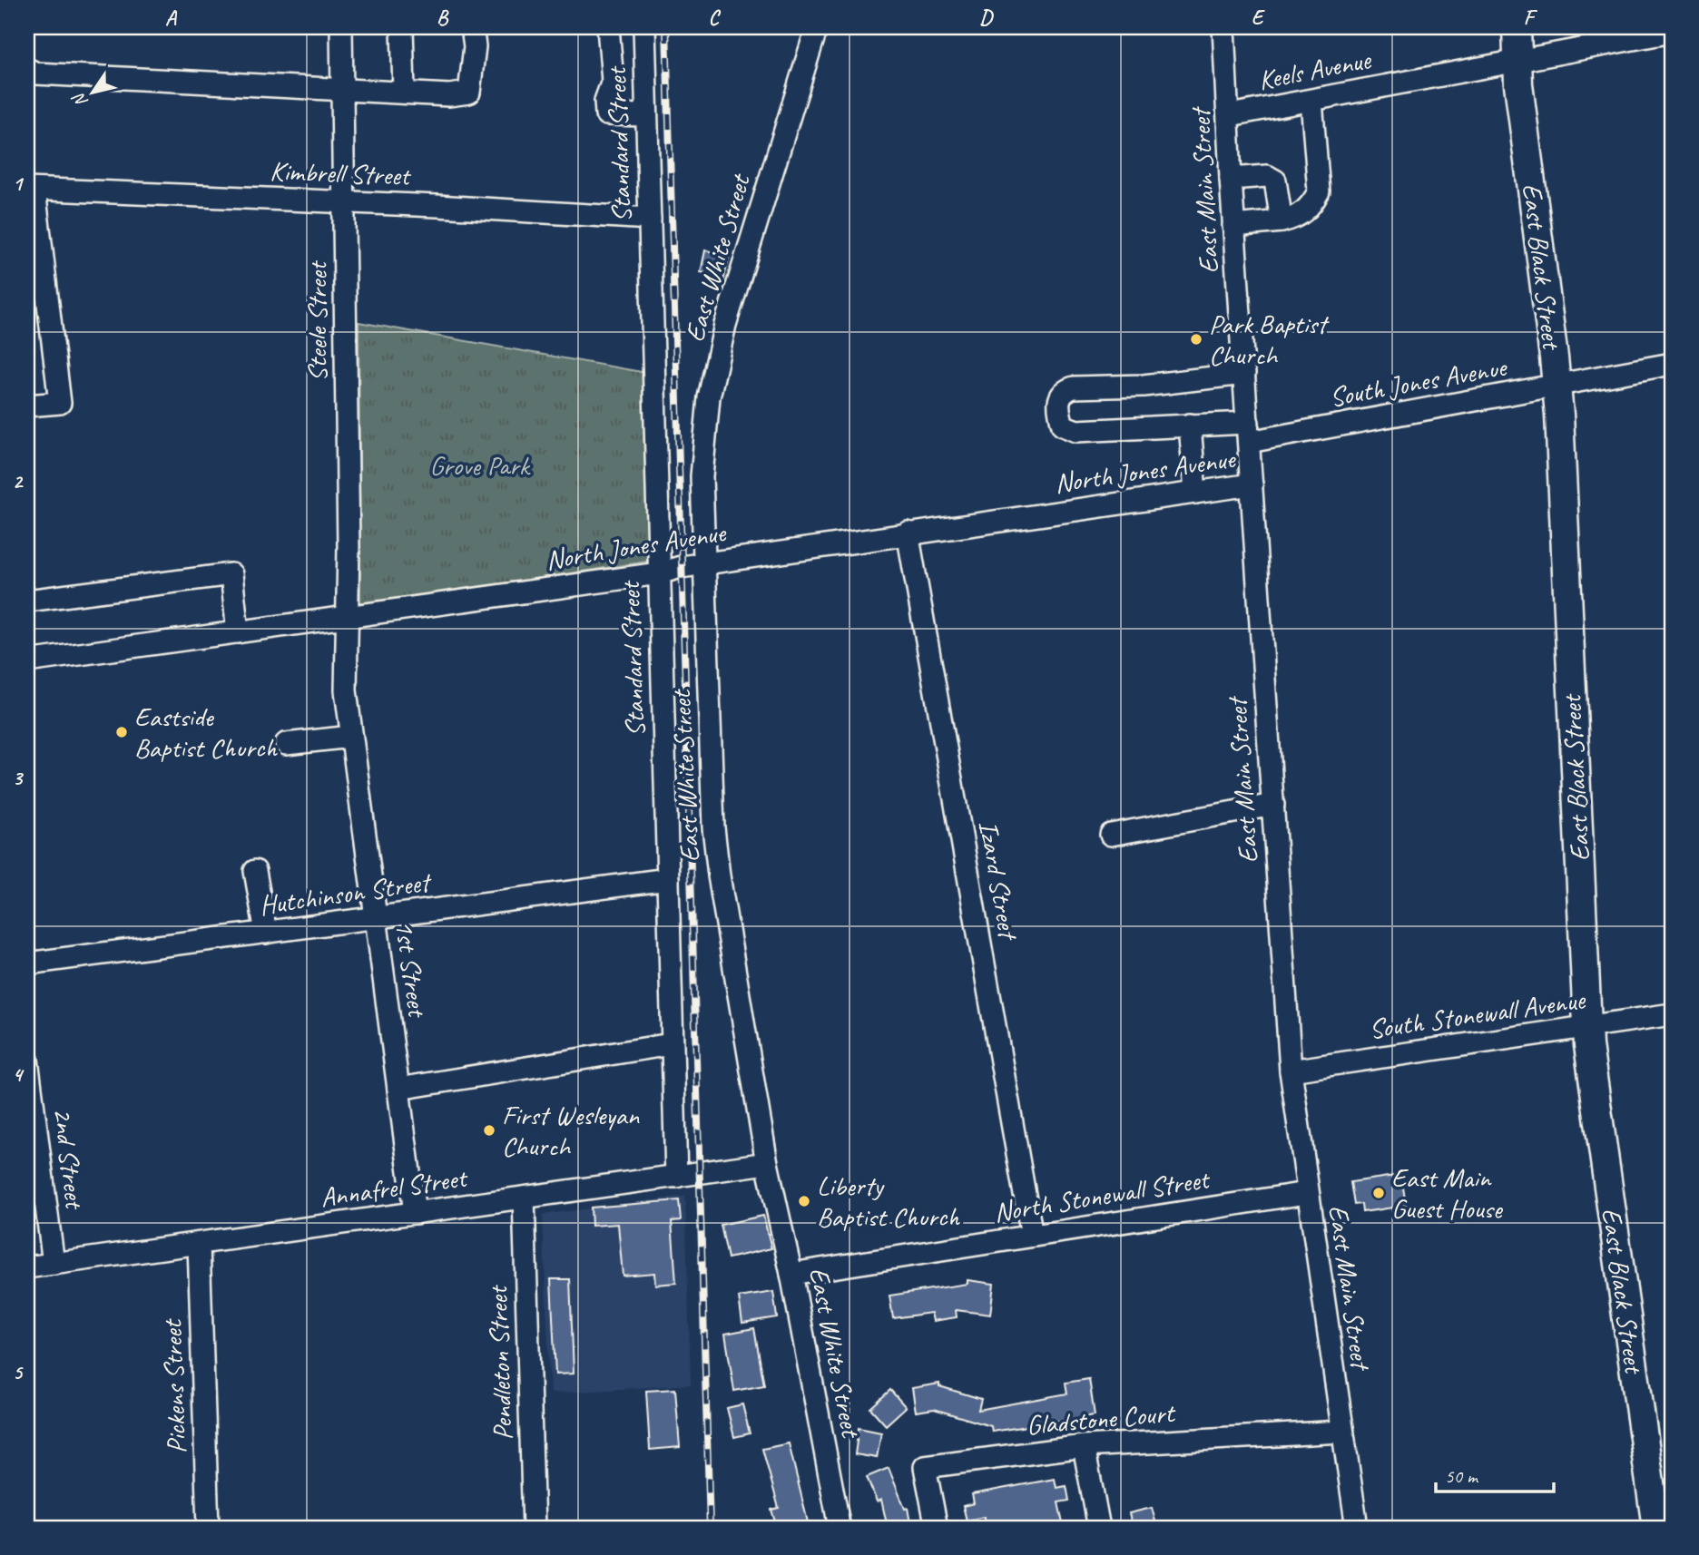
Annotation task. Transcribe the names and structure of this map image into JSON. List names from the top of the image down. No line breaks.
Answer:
{"streets":{"main road":["East Black Street"],"street":["Keels Avenue","Standard Street","Kimbrell Street","East Main Street","East White Street","Steele Street","South Jones Avenue","North Jones Avenue","Izard Street","Hutchinson Street","1st Street","South Stonewall Avenue","2nd Street","Annafrel Street","North Stonewall Street","Pendleton Street","Pickens Street","Gladstone Court"]},"crossings":[["Keels Avenue","East Main Street"],["Keels Avenue","East Black Street"],["Standard Street","Kimbrell Street"],["Standard Street","North Jones Avenue"],["Standard Street","Hutchinson Street"],["Standard Street","Annafrel Street"],["Kimbrell Street","Steele Street"],["East Main Street","South Jones Avenue"],["East Main Street","North Jones Avenue"],["East Main Street","South Stonewall Avenue"],["East Main Street","North Stonewall Street"],["East Main Street","Gladstone Court"],["East White Street","North Jones Avenue"],["East White Street","Annafrel Street"],["East White Street","North Stonewall Street"],["East Black Street","South Jones Avenue"],["East Black Street","South Stonewall Avenue"],["Steele Street","North Jones Avenue"],["Steele Street","1st Street"],["North Jones Avenue","Izard Street"],["North Jones Avenue","1st Street"],["Izard Street","North Stonewall Street"],["Hutchinson Street","1st Street"],["1st Street","Annafrel Street"],["2nd Street","Annafrel Street"],["Annafrel Street","Pendleton Street"],["Annafrel Street","Pickens Street"]],"parks":["Grove Park"],"places":["Park Baptist Church","Eastside Baptist Church","First Wesleyan Church","East Main Guest House","Liberty Baptist Church"],"scale_bar":"50 m","north":"bottom left","grid":{"columns":["A","B","C","D","E","F"],"rows":["1","2","3","4","5"]}}
